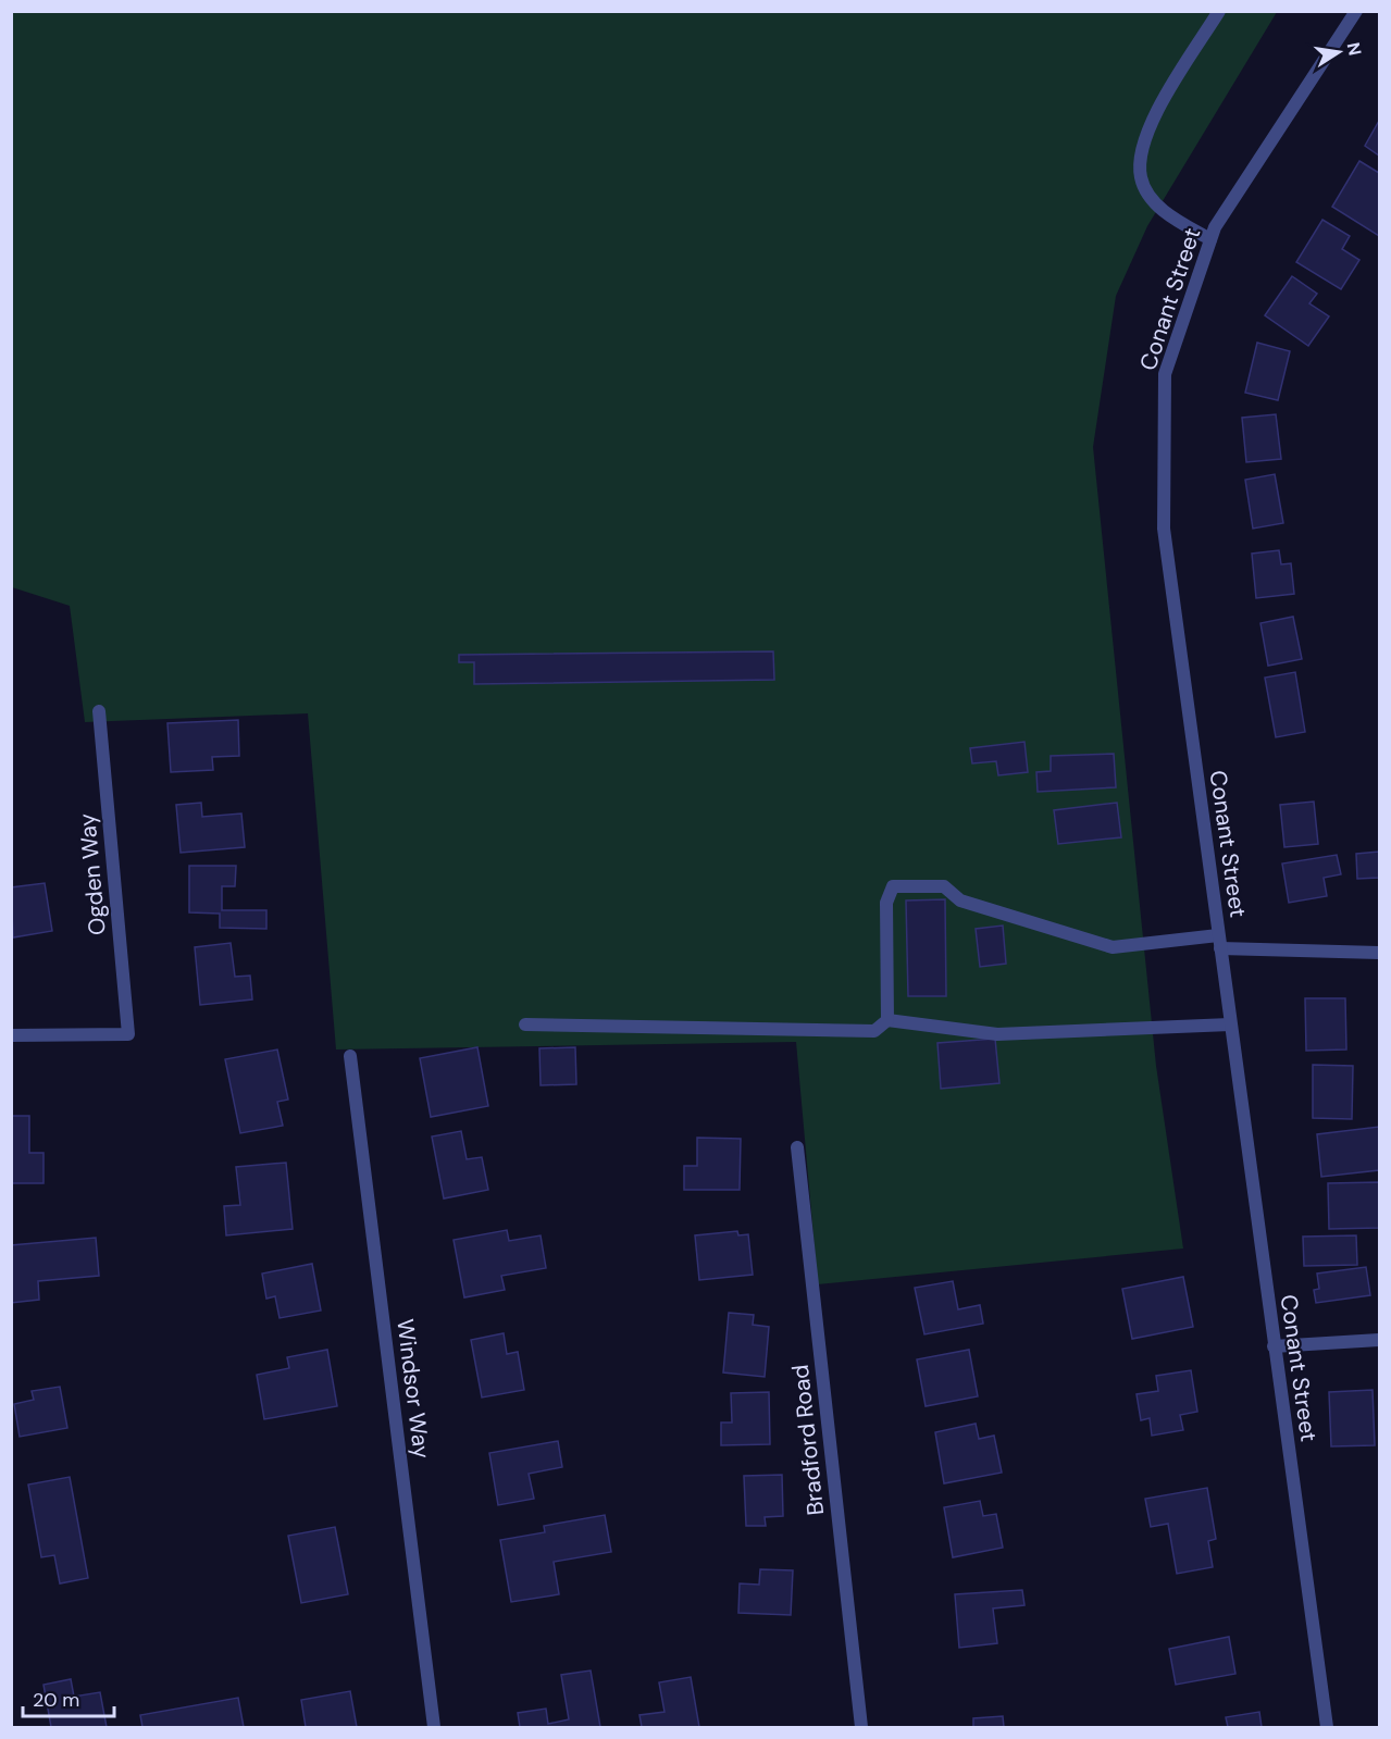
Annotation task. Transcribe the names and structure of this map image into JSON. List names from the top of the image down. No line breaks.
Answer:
{"streets":{"street":["Conant Street","Ogden Way","Windsor Way","Bradford Road"]},"scale_bar":"20 m","north":"right"}
